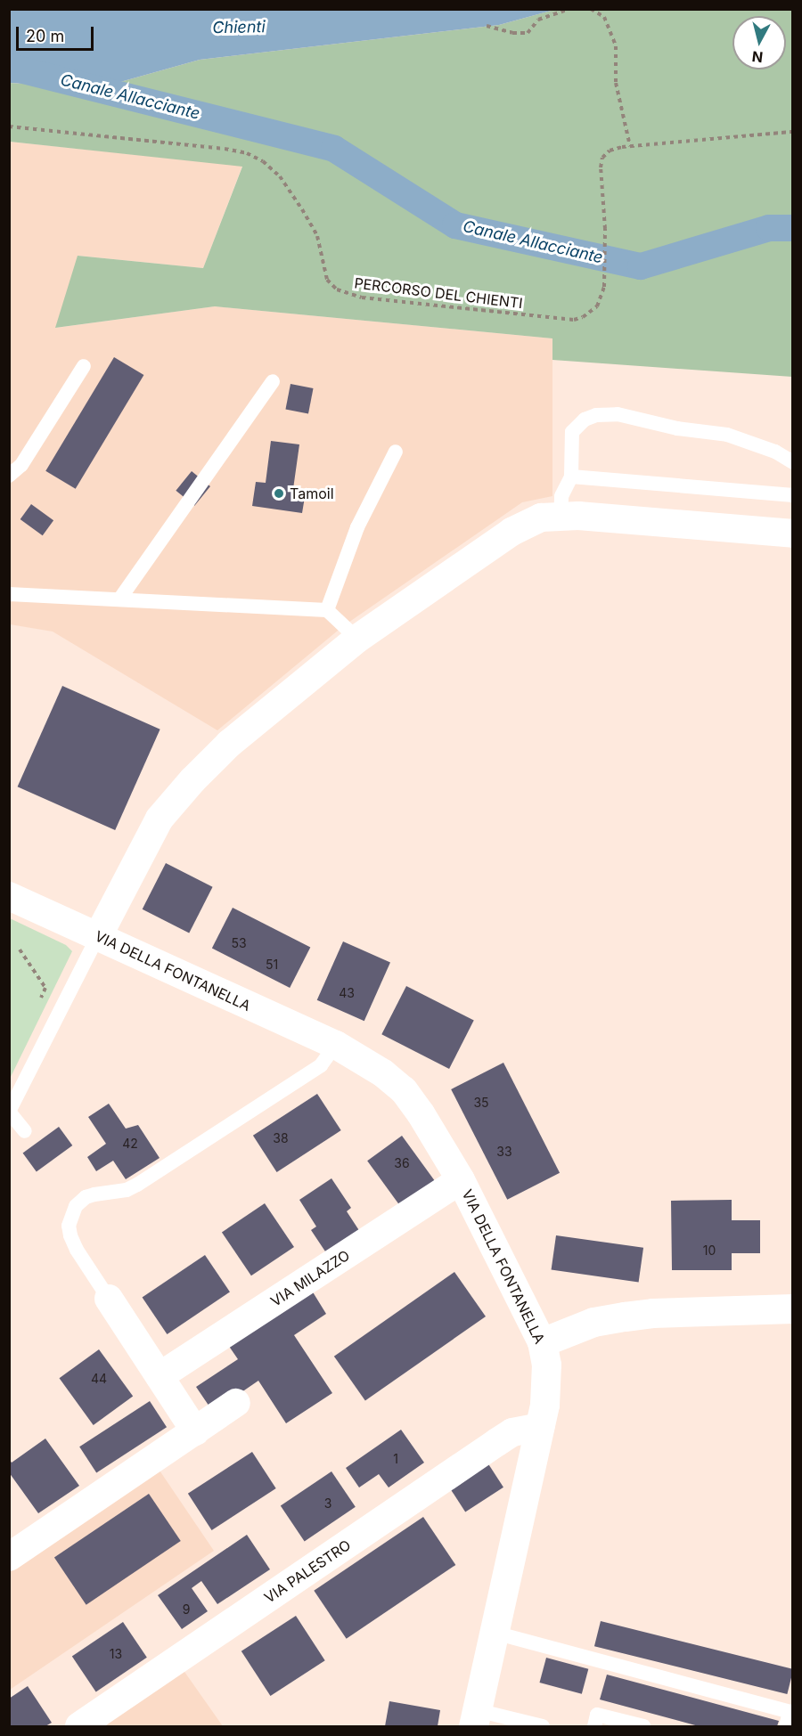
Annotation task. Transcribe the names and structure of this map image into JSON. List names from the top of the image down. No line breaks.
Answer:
{"streets":{"street":["VIA DELLA FONTANELLA","VIA MILAZZO","VIA PALESTRO"],"path":["PERCORSO DEL CHIENTI"]},"crossings":[["VIA DELLA FONTANELLA","VIA MILAZZO"],["VIA DELLA FONTANELLA","VIA PALESTRO"]],"water":["Chienti","Canale Allacciante"],"places":["Tamoil"],"house_numbers":["53","51","43","35","38","42","33","36","10","44","1","3","9","13"],"scale_bar":"20 m","north":"bottom"}
